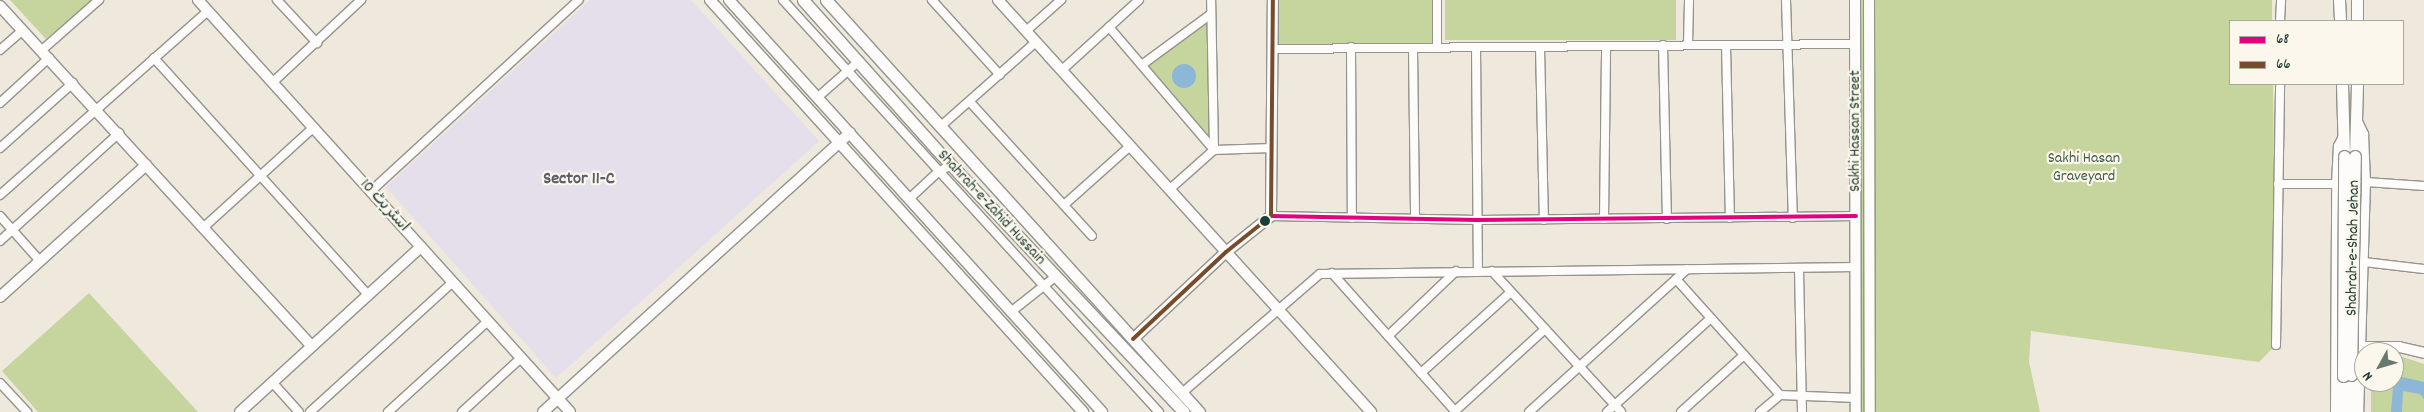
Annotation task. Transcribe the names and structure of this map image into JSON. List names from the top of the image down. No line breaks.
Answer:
{"streets":{"main road":["Shahrah-e-Zahid Hussain","Shahrah-e-Shah Jehan"],"street":["Sakhi Hassan Street","اسٹریٹ 10"]},"districts":["Sector 11-C"],"parks":["Sakhi Hasan Graveyard"],"lines":["transit line 66","transit line 68"],"legend":["68","66"],"north":"bottom left"}
